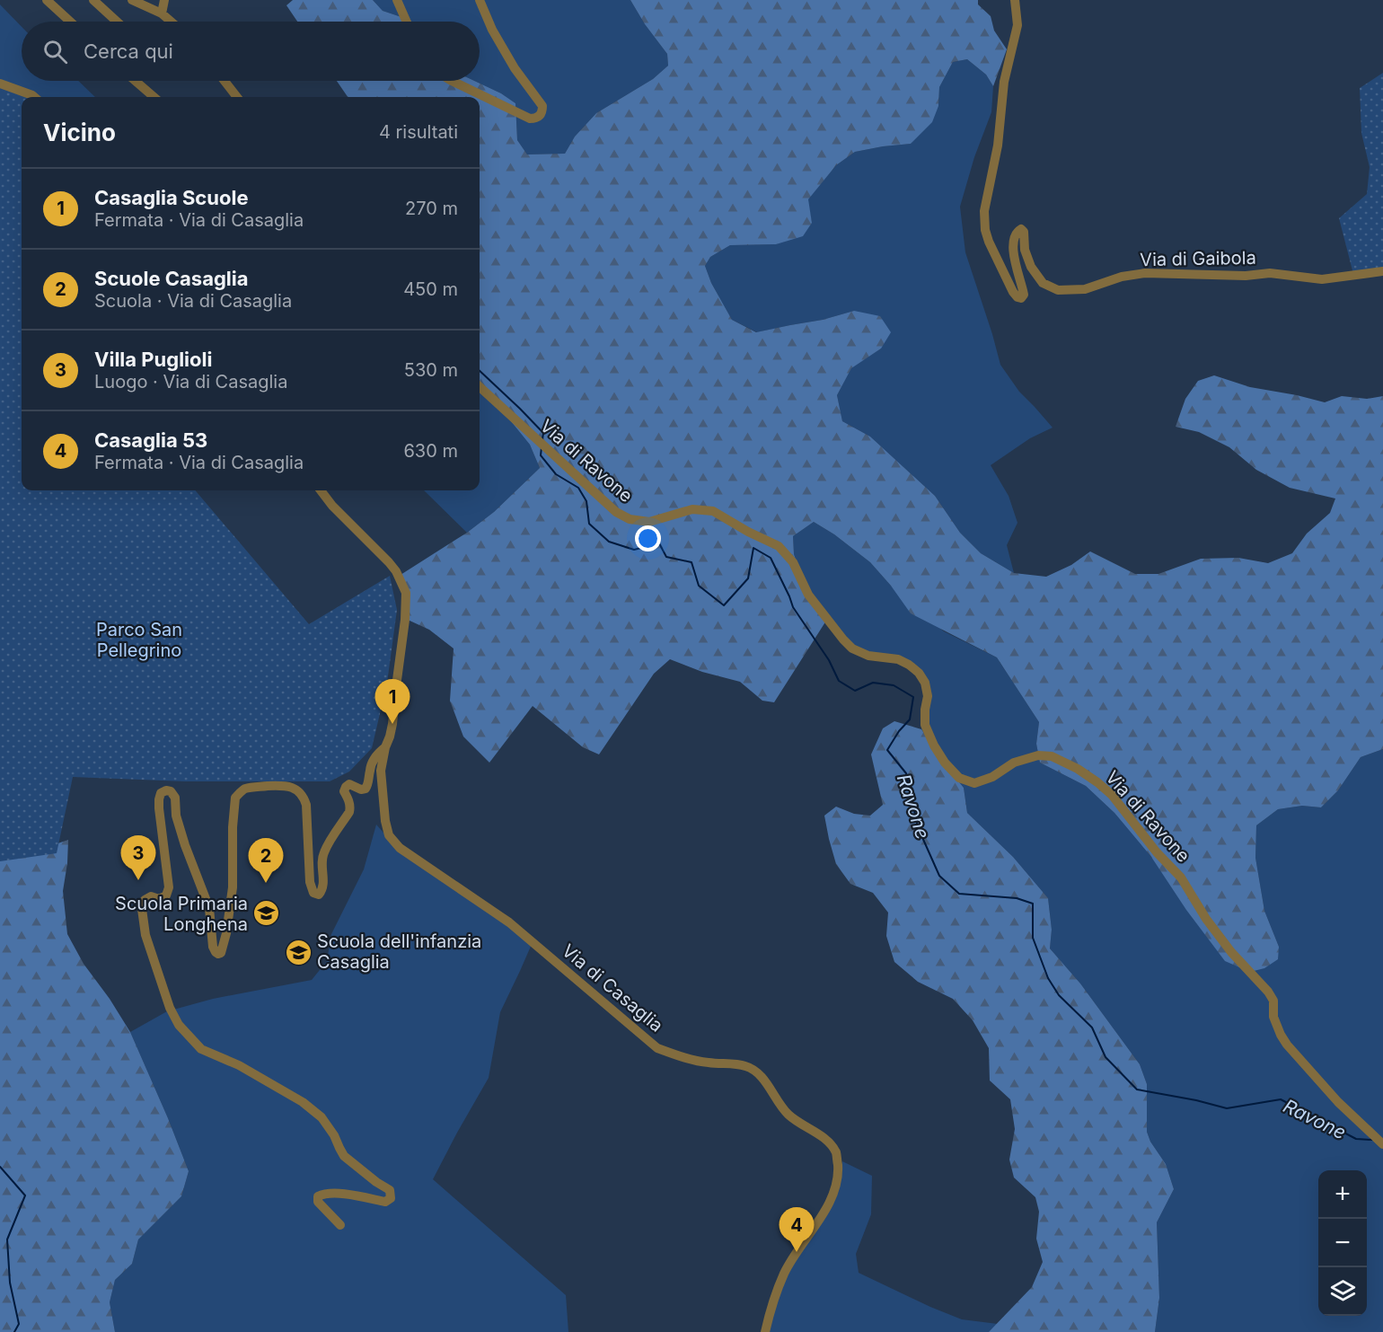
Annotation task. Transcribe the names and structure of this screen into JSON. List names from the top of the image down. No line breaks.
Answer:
{"streets":{"street":["Via di Gaibola","Via di Ravone","Via di Casaglia"]},"water":["Ravone"],"parks":["Parco San Pellegrino"],"places":{"school or university":["Scuola Primaria Longhena","Scuola dell'infanzia Casaglia"]},"page":{"search":"Cerca qui","heading":["Vicino","4 risultati"],"list":[{"mark":"1","name":"Casaglia Scuole","note":"Fermata · Via di Casaglia","value":"270 m"},{"mark":"2","name":"Scuole Casaglia","note":"Scuola · Via di Casaglia","value":"450 m"},{"mark":"3","name":"Villa Puglioli","note":"Luogo · Via di Casaglia","value":"530 m"},{"mark":"4","name":"Casaglia 53","note":"Fermata · Via di Casaglia","value":"630 m"}],"pins":["1","3","2","4"],"map_buttons":["+","−"]}}
